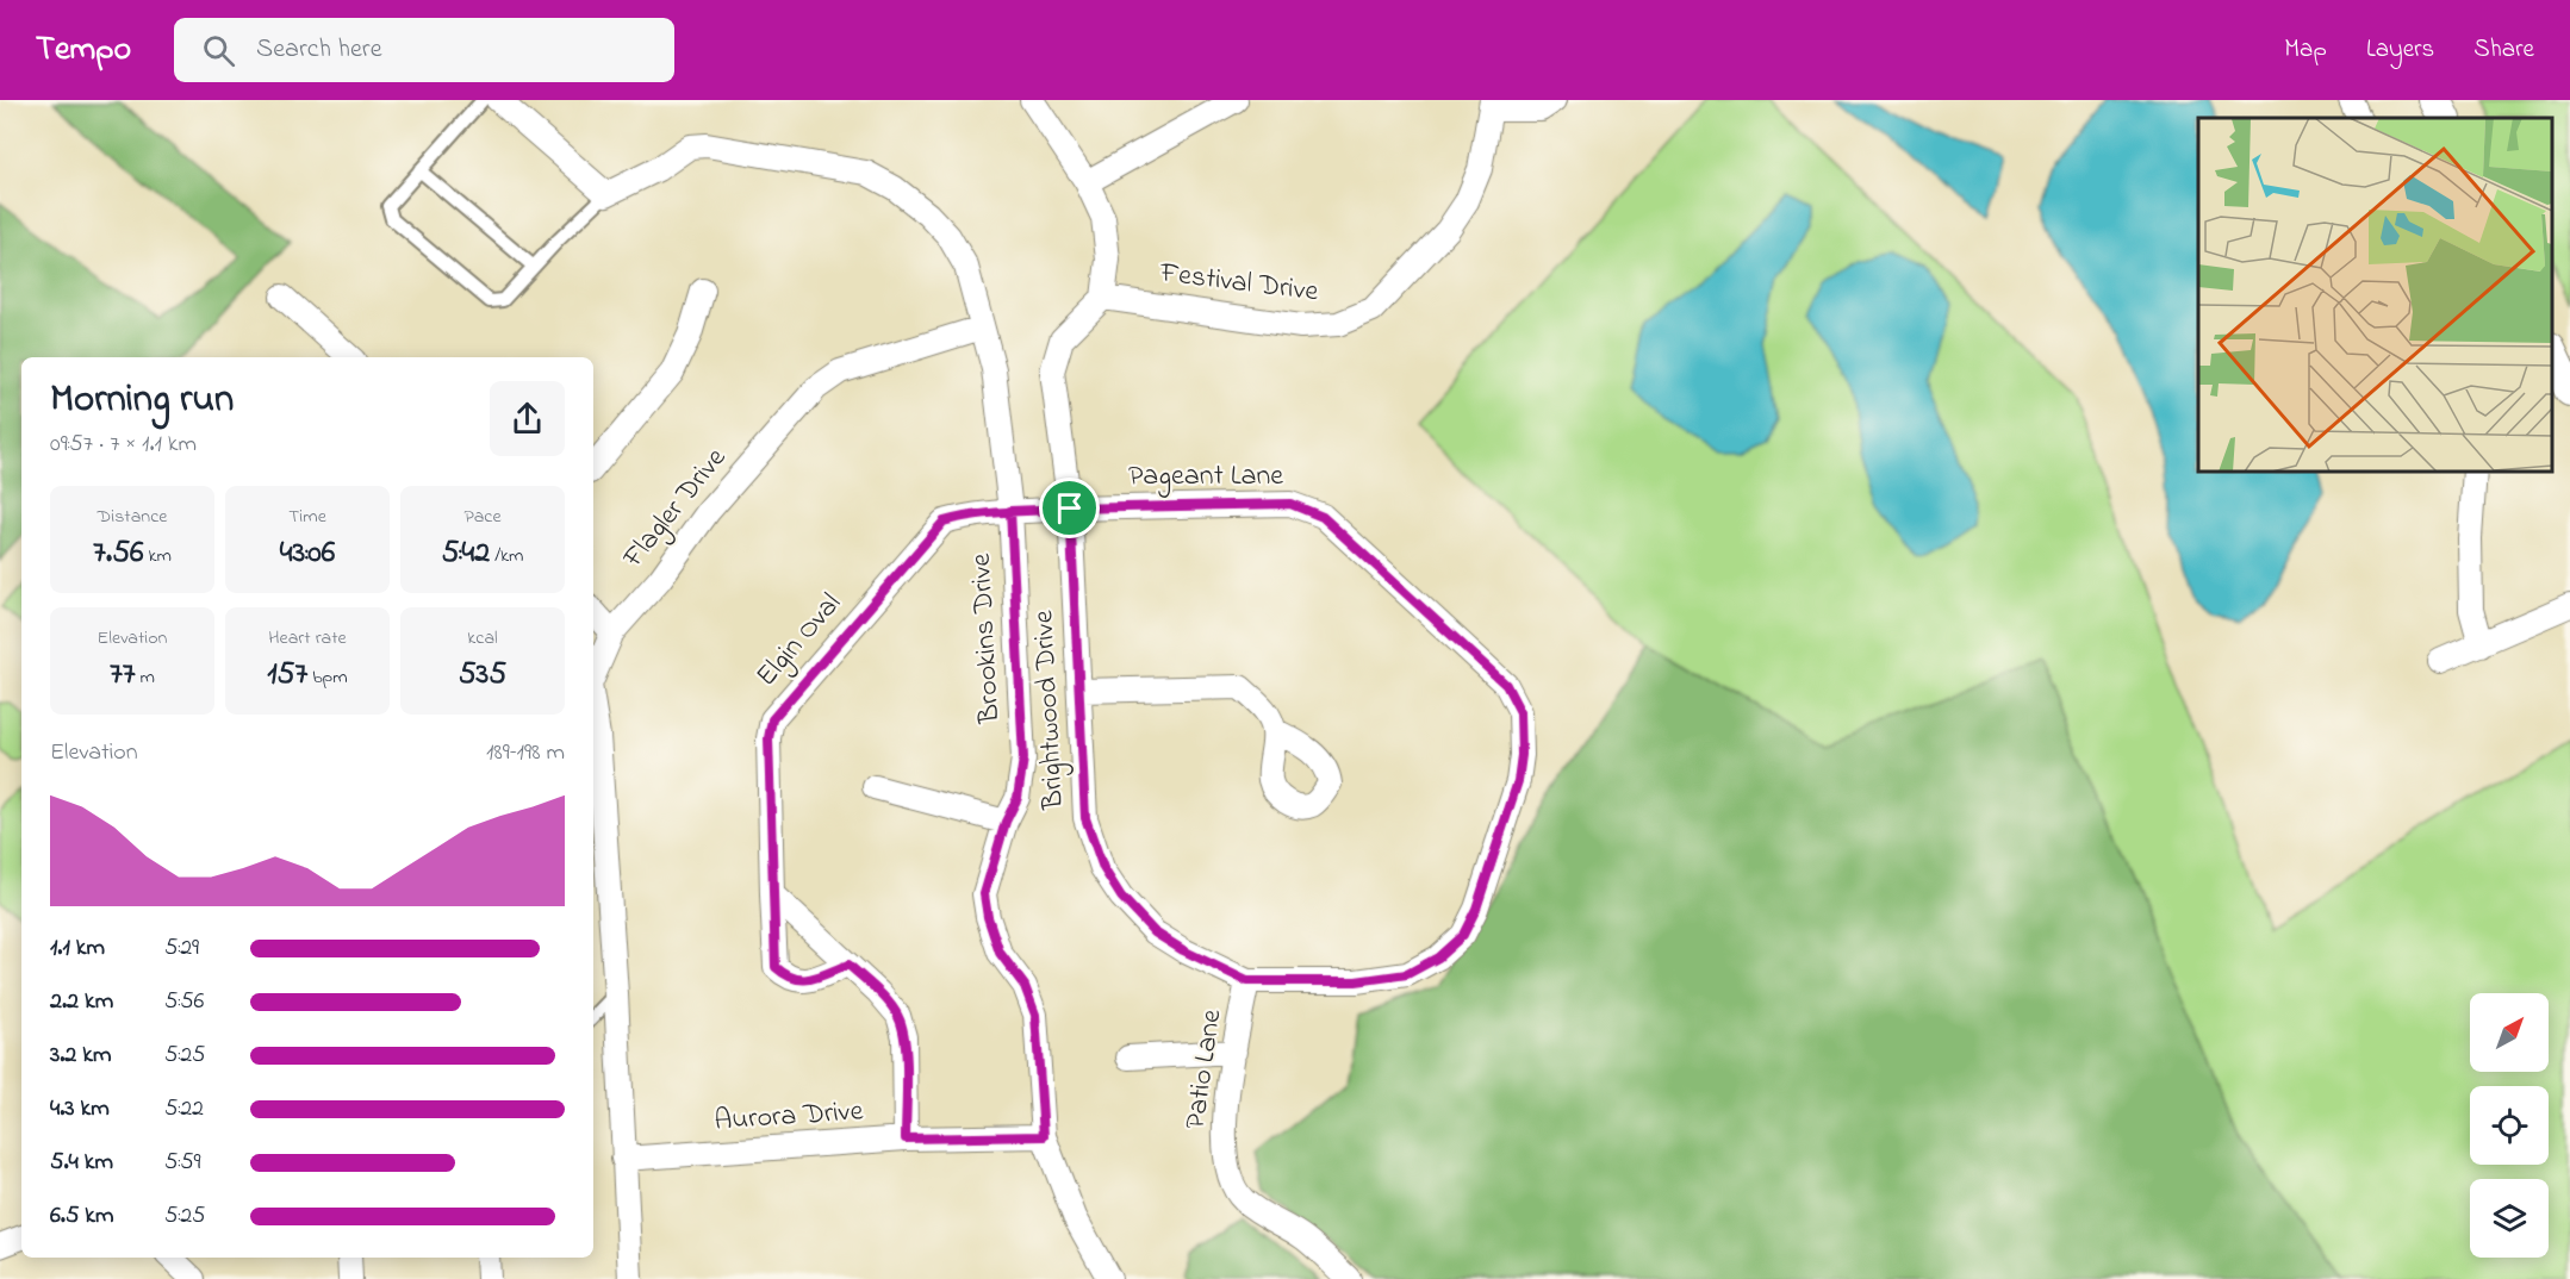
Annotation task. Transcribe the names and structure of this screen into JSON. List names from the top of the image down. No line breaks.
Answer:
{"streets":{"street":["Festival Drive","Pageant Lane","Flagler Drive","Brookins Drive","Elgin Oval","Brightwood Drive","Patio Lane","Aurora Drive"]},"crossings":[["Festival Drive","Brightwood Drive"],["Pageant Lane","Brookins Drive"],["Pageant Lane","Elgin Oval"],["Pageant Lane","Brightwood Drive"],["Flagler Drive","Brookins Drive"],["Flagler Drive","Aurora Drive"],["Brookins Drive","Elgin Oval"],["Brookins Drive","Aurora Drive"],["Brightwood Drive","Patio Lane"]],"north":"top right","page":{"header":"Tempo","search":"Search here","nav":["Map","Layers","Share"],"heading":["Morning run","09:57 · 7 × 1.1 km"],"stats":[["Distance","7.56 km"],["Time","43:06"],["Pace","5:42 /km"],["Elevation","77 m"],["Heart rate","157 bpm"],["kcal","535"]],"chart":["Elevation","189–198 m"],"list":[{"name":"1.1 km","note":"5:29"},{"name":"2.2 km","note":"5:56"},{"name":"3.2 km","note":"5:25"},{"name":"4.3 km","note":"5:22"},{"name":"5.4 km","note":"5:59"},{"name":"6.5 km","note":"5:25"}]}}
